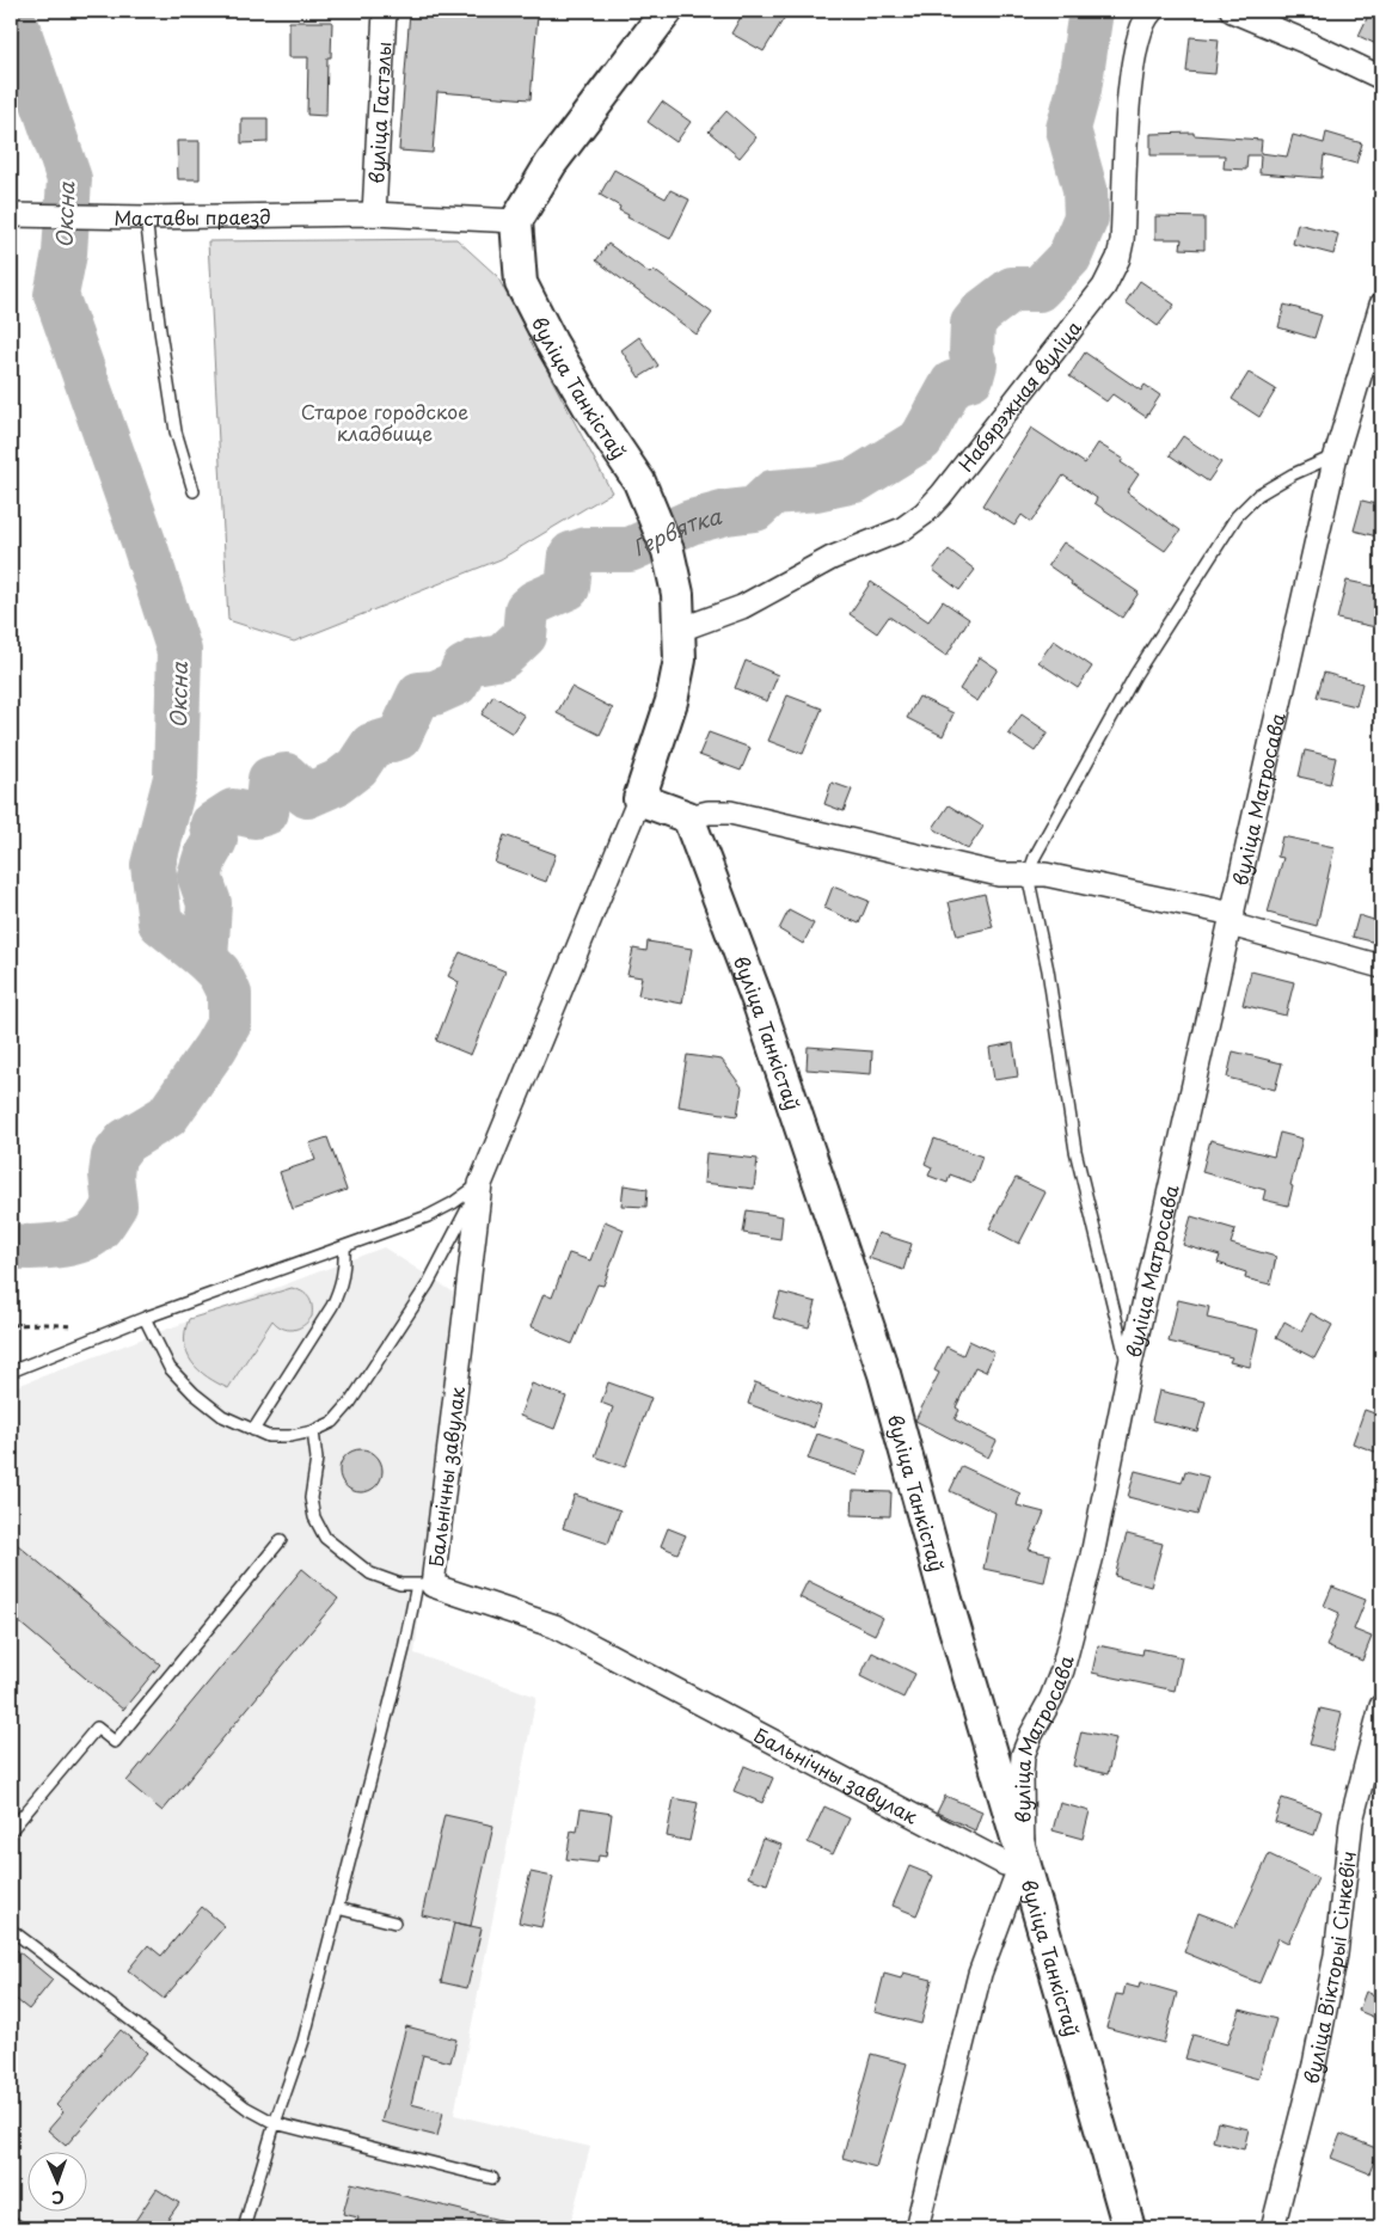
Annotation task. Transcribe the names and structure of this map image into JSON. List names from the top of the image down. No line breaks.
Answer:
{"streets":{"street":["вуліца Гастэлы","Маставы праезд","вуліца Танкістаў","Набярэжная вуліца","вуліца Матросава","Бальнічны завулак","вуліца Вікторыі Сінкевіч"]},"crossings":[["вуліца Гастэлы","Маставы праезд"],["Маставы праезд","вуліца Танкістаў"],["вуліца Танкістаў","Набярэжная вуліца"],["вуліца Танкістаў","вуліца Матросава"],["вуліца Танкістаў","Бальнічны завулак"],["вуліца Матросава","Бальнічны завулак"]],"water":["Оксна","Гервятка"],"parks":["Старое городское кладбище"],"north":"bottom"}
